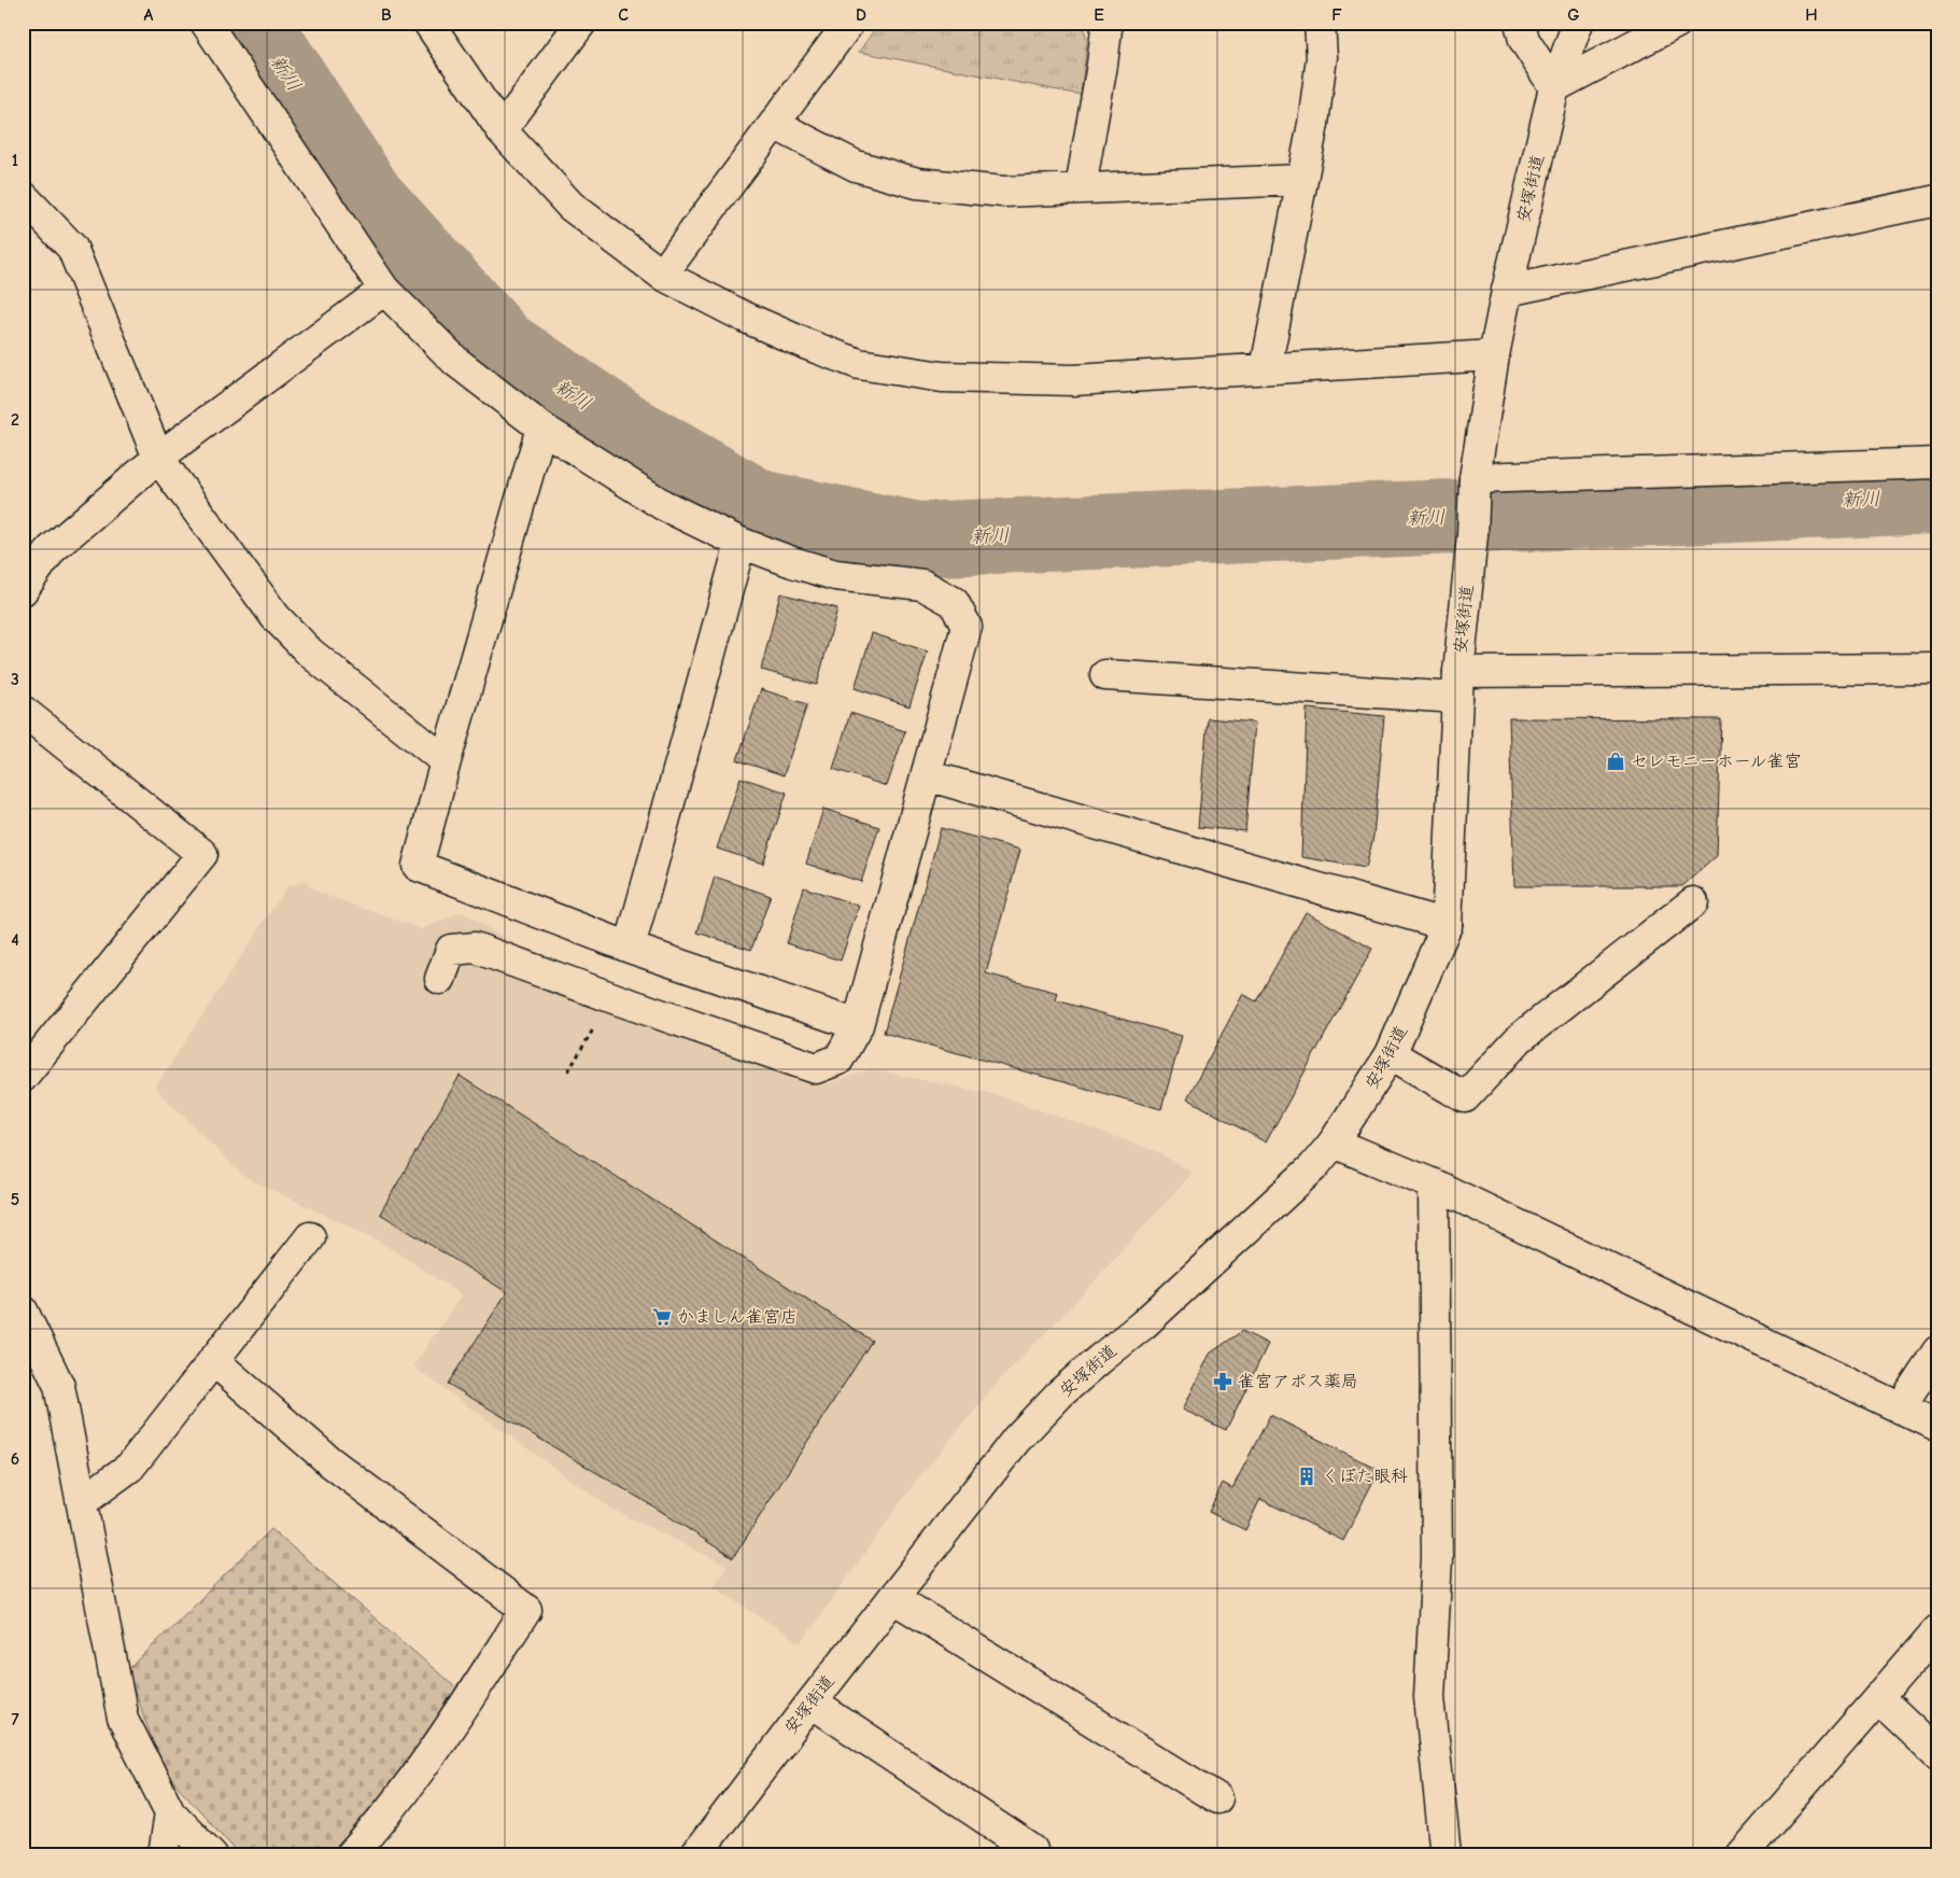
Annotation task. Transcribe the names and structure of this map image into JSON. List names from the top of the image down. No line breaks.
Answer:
{"streets":{"street":["安塚街道"]},"water":["新川"],"places":{"shop":["セレモニーホール雀宮"],"supermarket":["かましん雀宮店"],"pharmacy":["雀宮アポス薬局"],"building":["くぼた眼科"]},"grid":{"columns":["A","B","C","D","E","F","G","H"],"rows":["1","2","3","4","5","6","7"]}}
